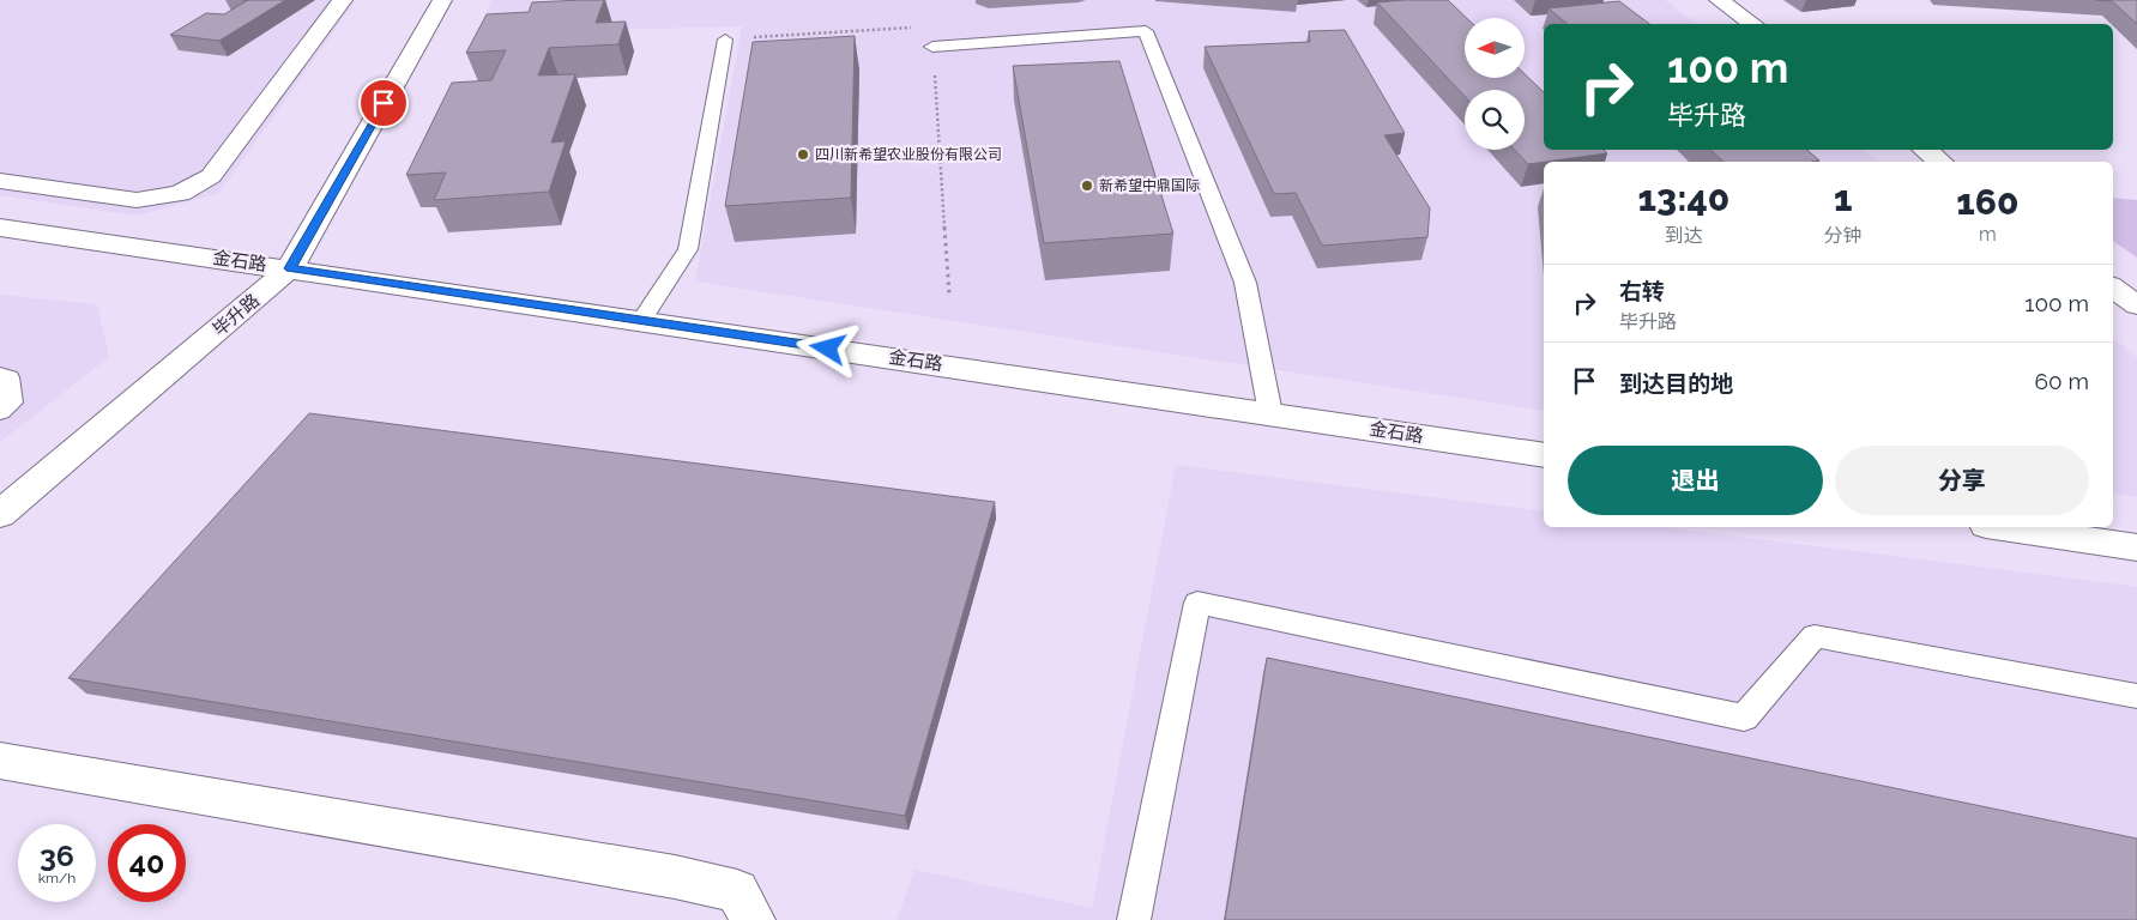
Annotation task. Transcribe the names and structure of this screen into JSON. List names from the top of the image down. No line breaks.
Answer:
{"streets":{"street":["金石路","毕升路"]},"crossings":[["金石路","毕升路"]],"places":["四川新希望农业股份有限公司","新希望中鼎国际"],"north":"left","page":{"turn":["100 m","毕升路"],"eta":["13:40","到达","1","分钟","160","m"],"list":[{"name":"右转","note":"毕升路","value":"100 m"},{"name":"到达目的地","value":"60 m"}],"buttons":["退出","分享"],"speed":"36 km/h","limit":"40"}}
